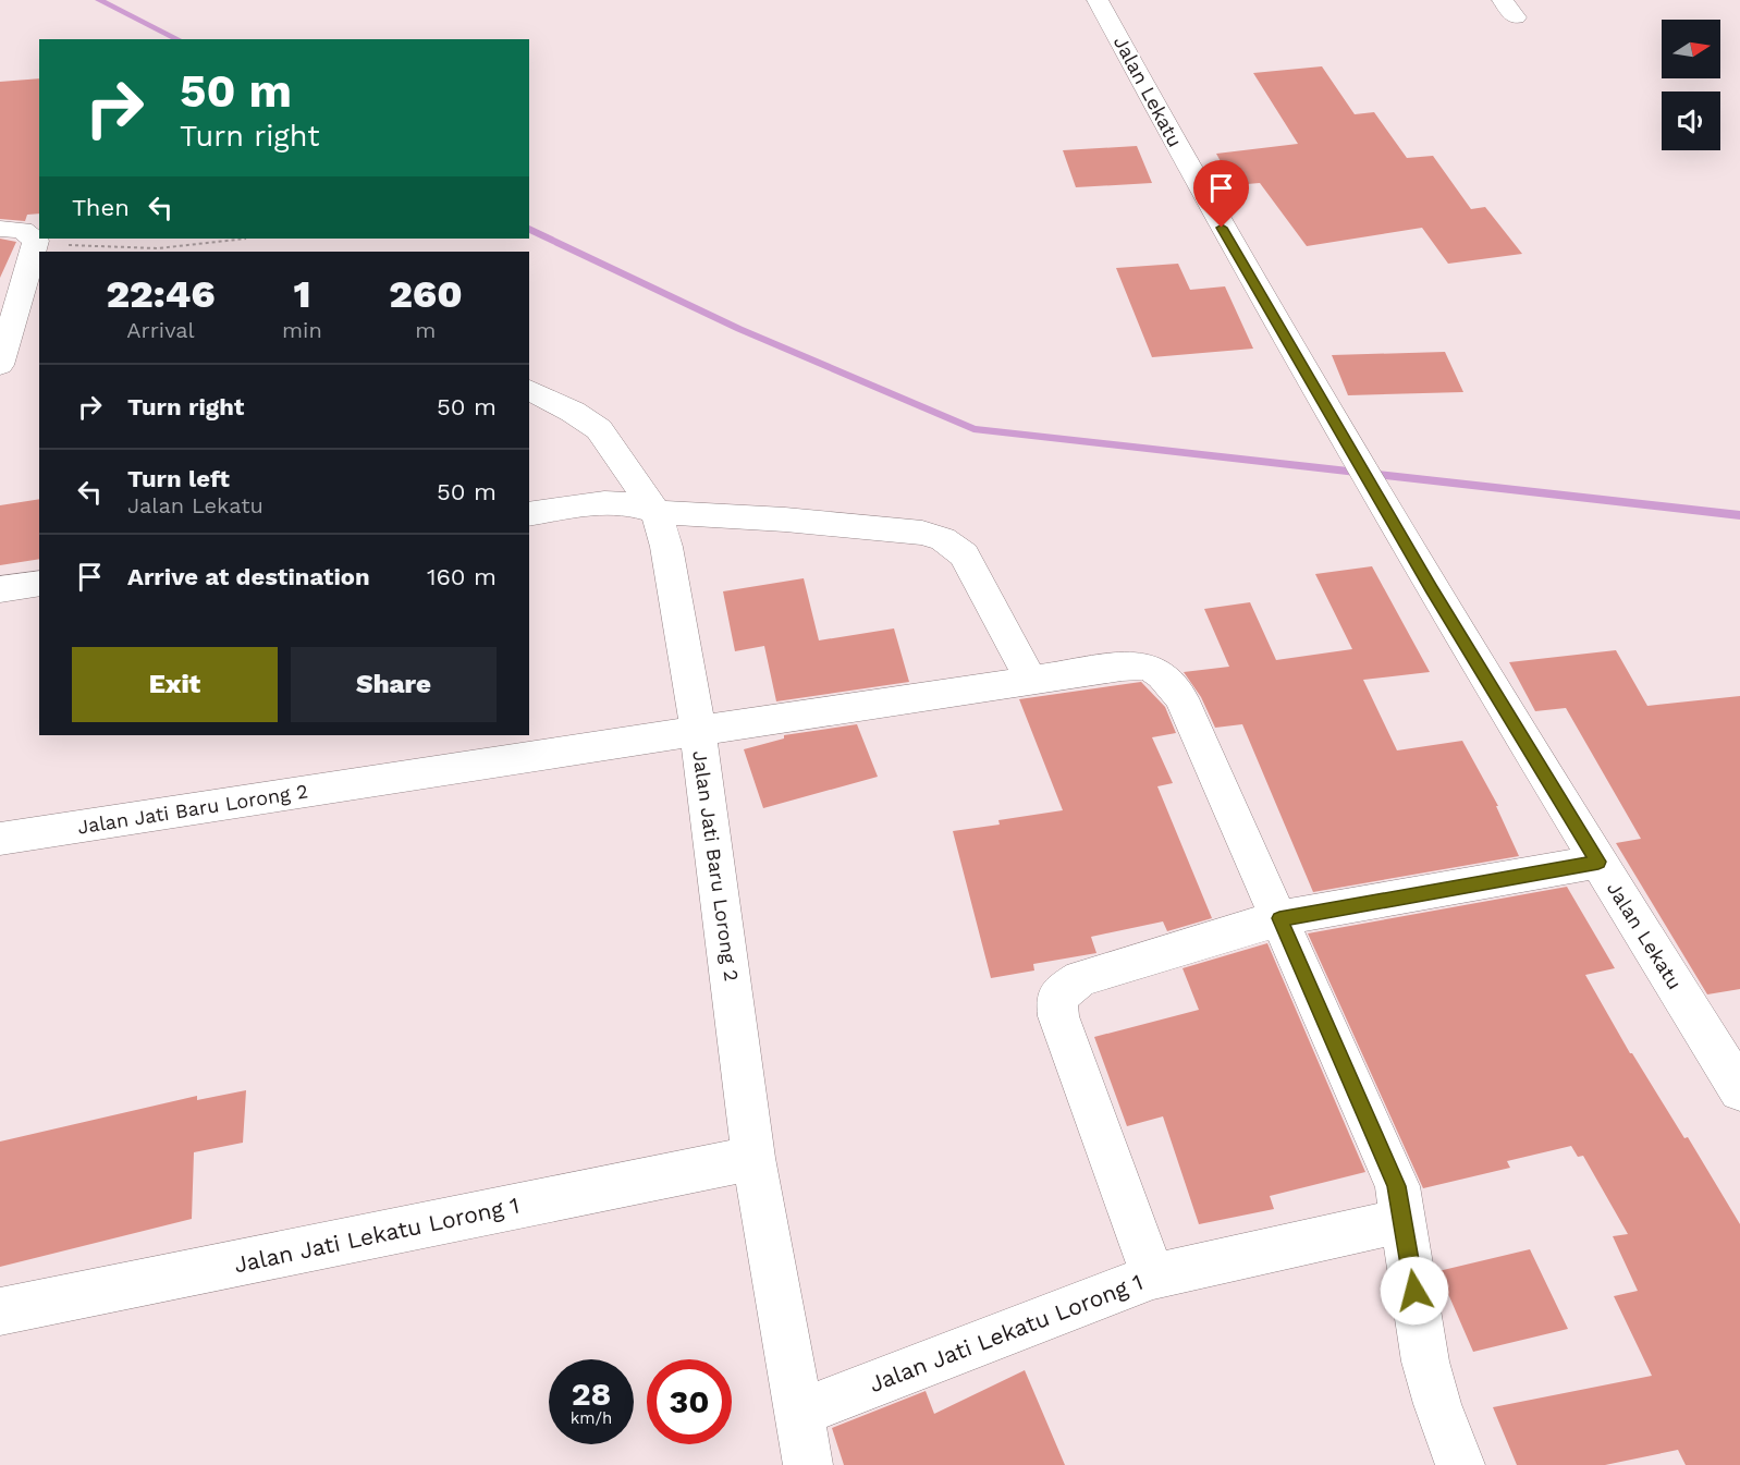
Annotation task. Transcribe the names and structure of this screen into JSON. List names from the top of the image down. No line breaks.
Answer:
{"streets":{"street":["Jalan Lekatu","Jalan Jati Baru Lorong 2","Jalan Jati Lekatu Lorong 1"]},"crossings":[["Jalan Jati Baru Lorong 2","Jalan Jati Lekatu Lorong 1"]],"north":"right","page":{"turn":["50 m","Turn right"],"then":"Then","eta":["22:46","Arrival","1","min","260","m"],"list":[{"name":"Turn right","value":"50 m"},{"name":"Turn left","note":"Jalan Lekatu","value":"50 m"},{"name":"Arrive at destination","value":"160 m"}],"buttons":["Exit","Share"],"speed":"28 km/h","limit":"30"}}
